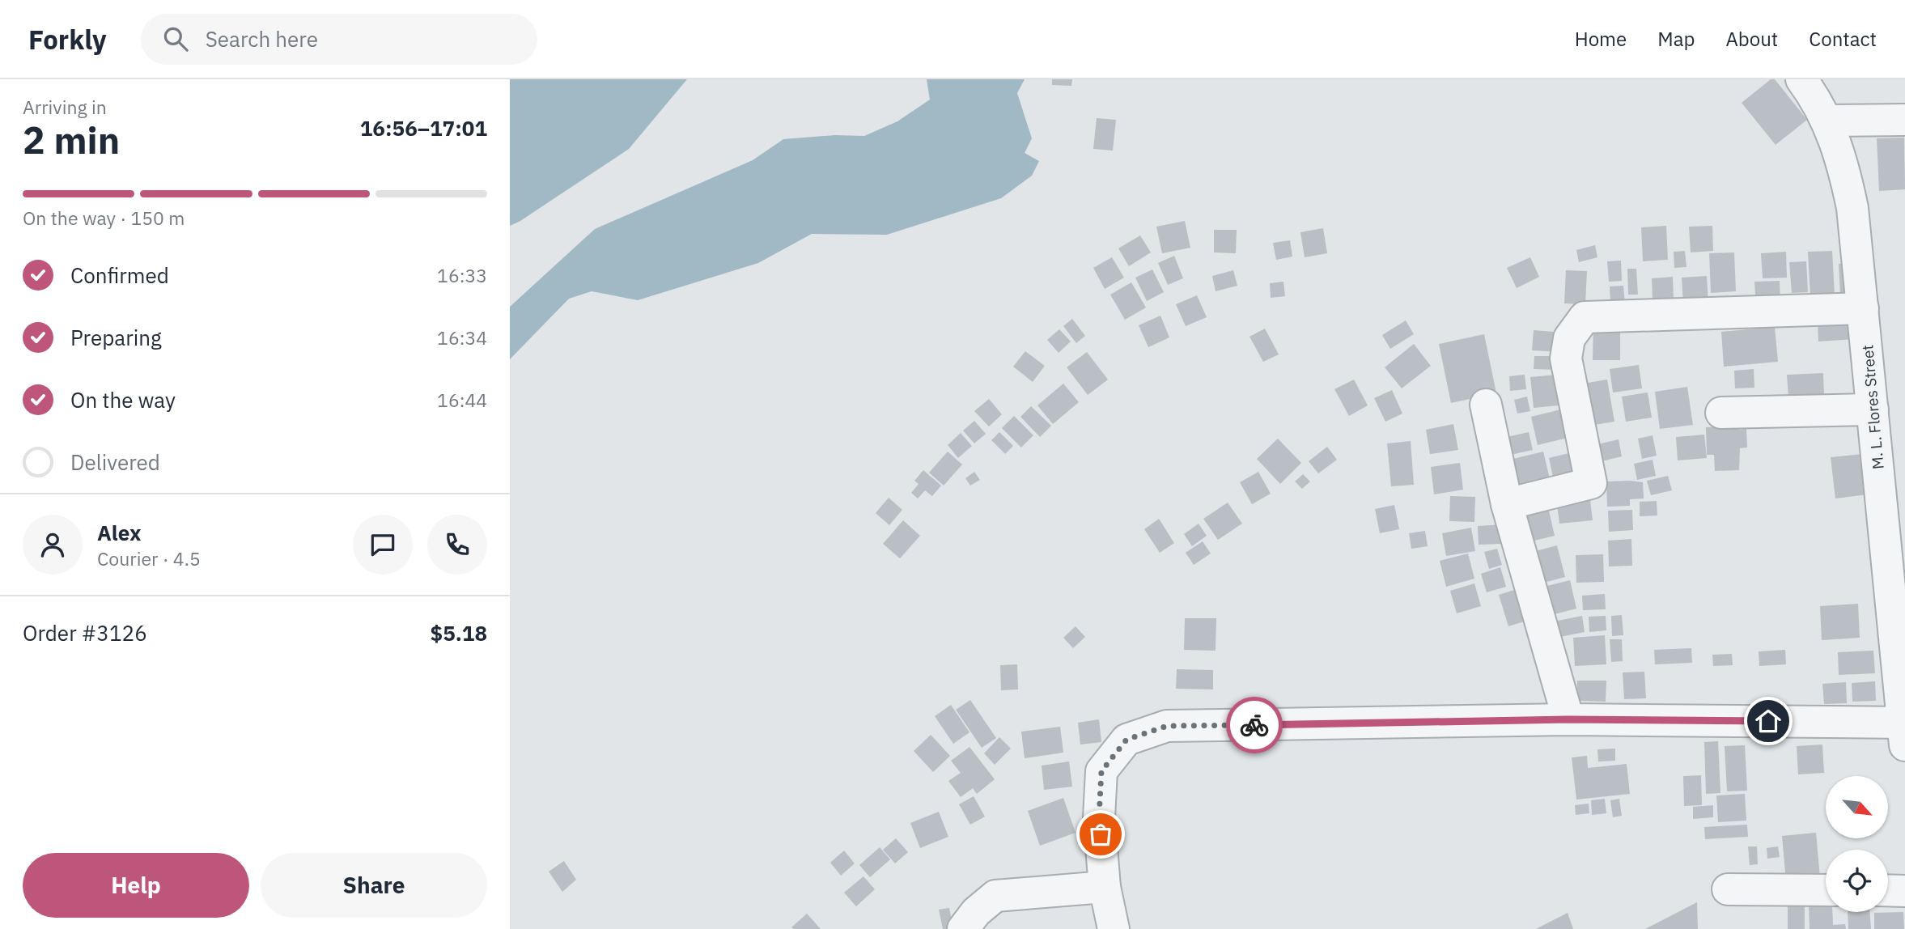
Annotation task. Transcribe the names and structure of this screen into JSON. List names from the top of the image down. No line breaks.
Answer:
{"streets":{"street":["M. L. Flores Street"]},"north":"bottom right","page":{"header":"Forkly","search":"Search here","nav":["Home","Map","About","Contact"],"heading":["2 min","Arriving in","16:56–17:01"],"panel":["Alex","Courier · 4.5","Order #3126","$5.18"],"bar":"On the way · 150 m","list":[["Confirmed","16:33"],["Preparing","16:34"],["On the way","16:44"],"Delivered"],"buttons":["Help","Share"]}}
